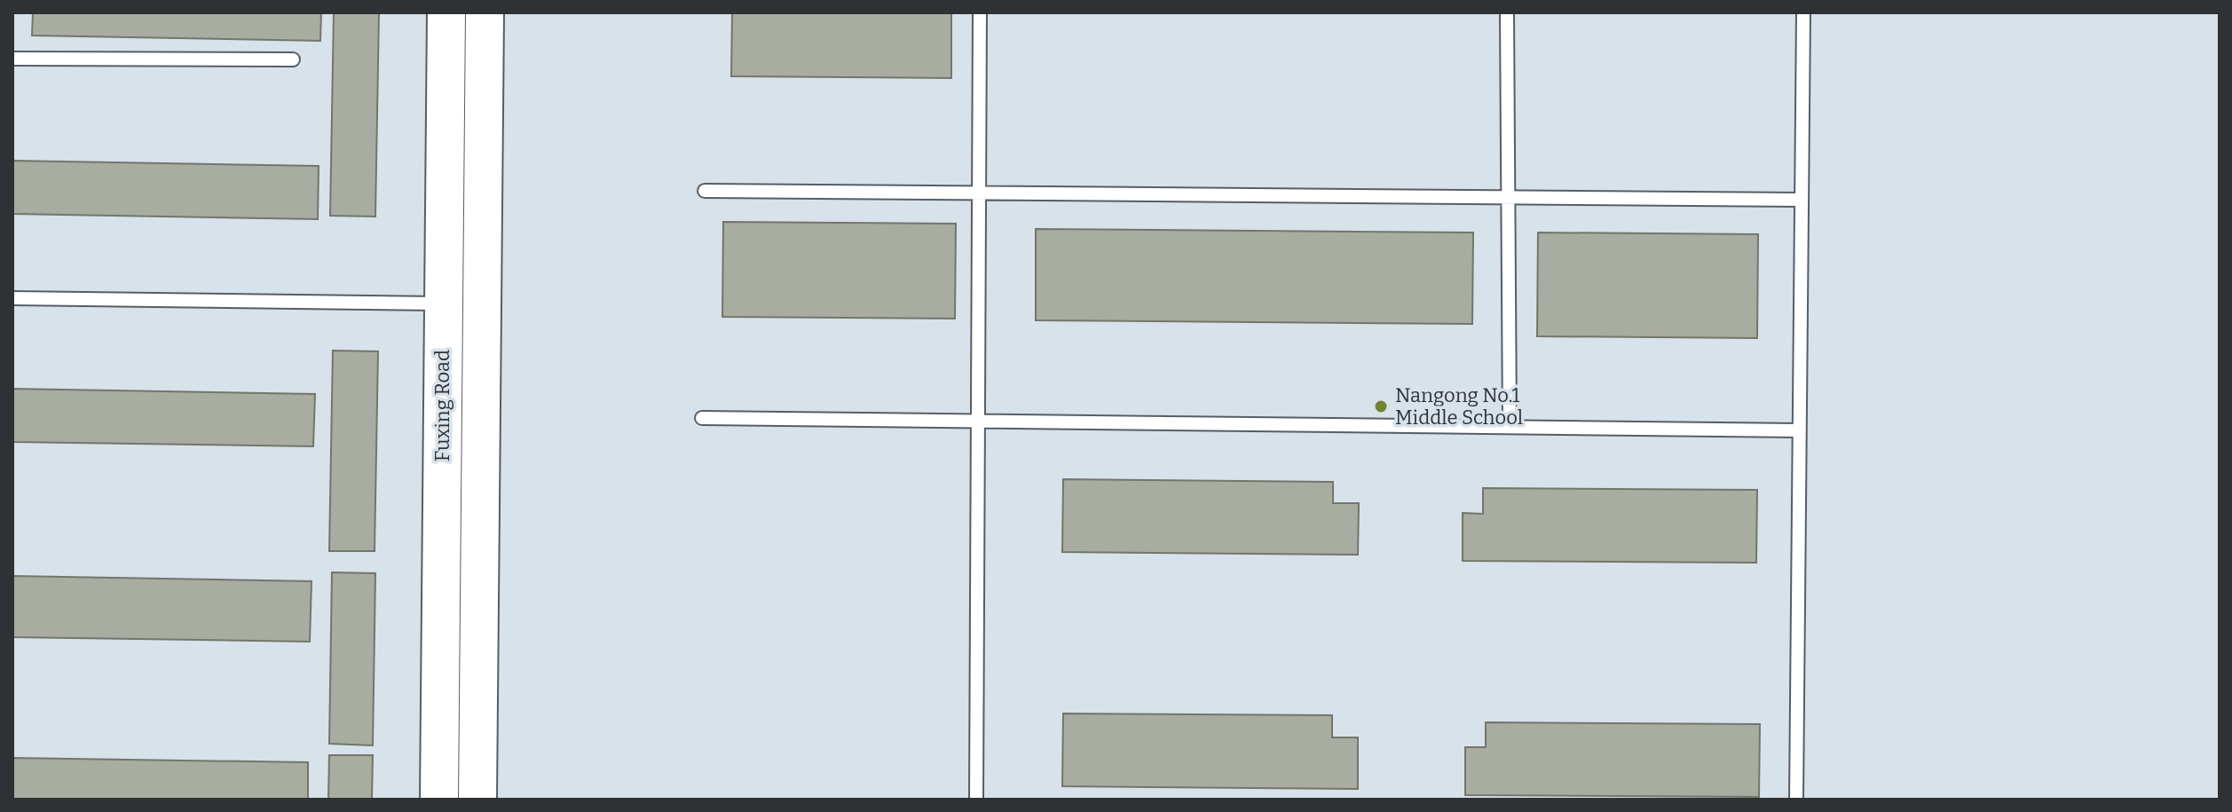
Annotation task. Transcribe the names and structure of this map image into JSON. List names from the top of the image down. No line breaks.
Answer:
{"streets":{"street":["Fuxing Road"]},"places":["Nangong No.1 Middle School"]}
